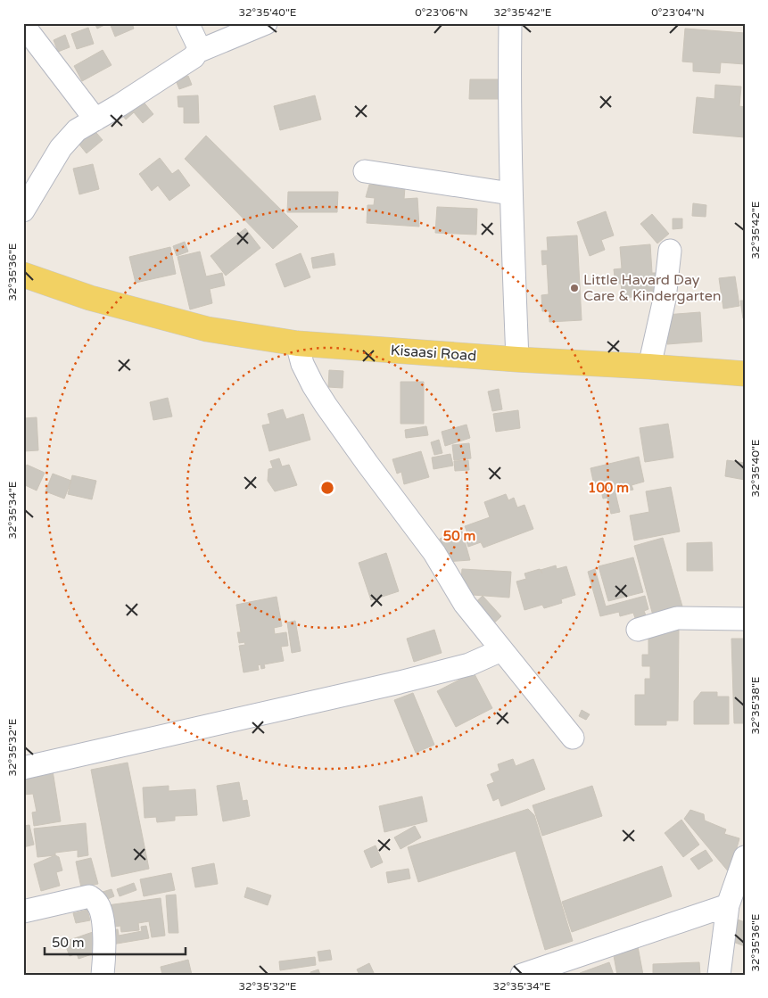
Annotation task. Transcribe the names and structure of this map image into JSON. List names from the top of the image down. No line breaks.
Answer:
{"streets":{"main road":["Kisaasi Road"]},"places":["Little Havard Day Care & Kindergarten"],"scale_bar":"50 m","coordinates":["32°35'40\"E","0°23'06\"N","32°35'42\"E","0°23'04\"N","32°35'36\"E","32°35'34\"E","32°35'38\"E","32°35'32\"E"],"rings":["100 m","50 m"]}
